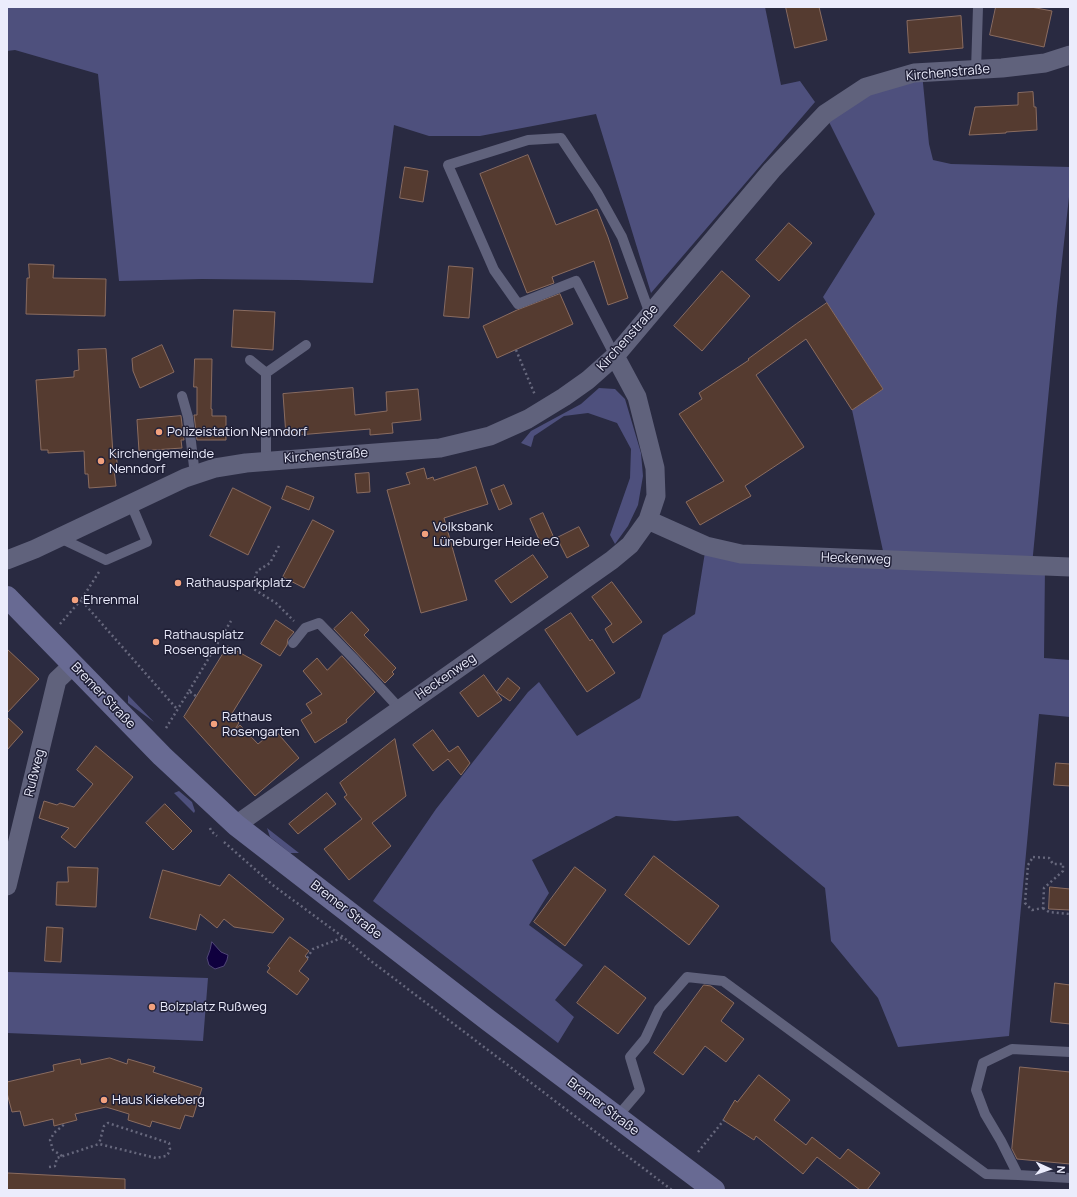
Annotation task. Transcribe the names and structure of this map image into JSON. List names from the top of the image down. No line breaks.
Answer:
{"streets":{"main road":["Bremer Straße"],"street":["Kirchenstraße","Heckenweg","Rußweg"]},"crossings":[["Kirchenstraße","Heckenweg"],["Heckenweg","Bremer Straße"],["Bremer Straße","Rußweg"]],"places":["Polizeistation Nenndorf","Kirchengemeinde Nenndorf","Volksbank Lüneburger Heide eG","Rathausparkplatz","Ehrenmal","Rathausplatz Rosengarten","Rathaus Rosengarten","Bolzplatz Rußweg","Haus Kiekeberg"],"north":"right"}
